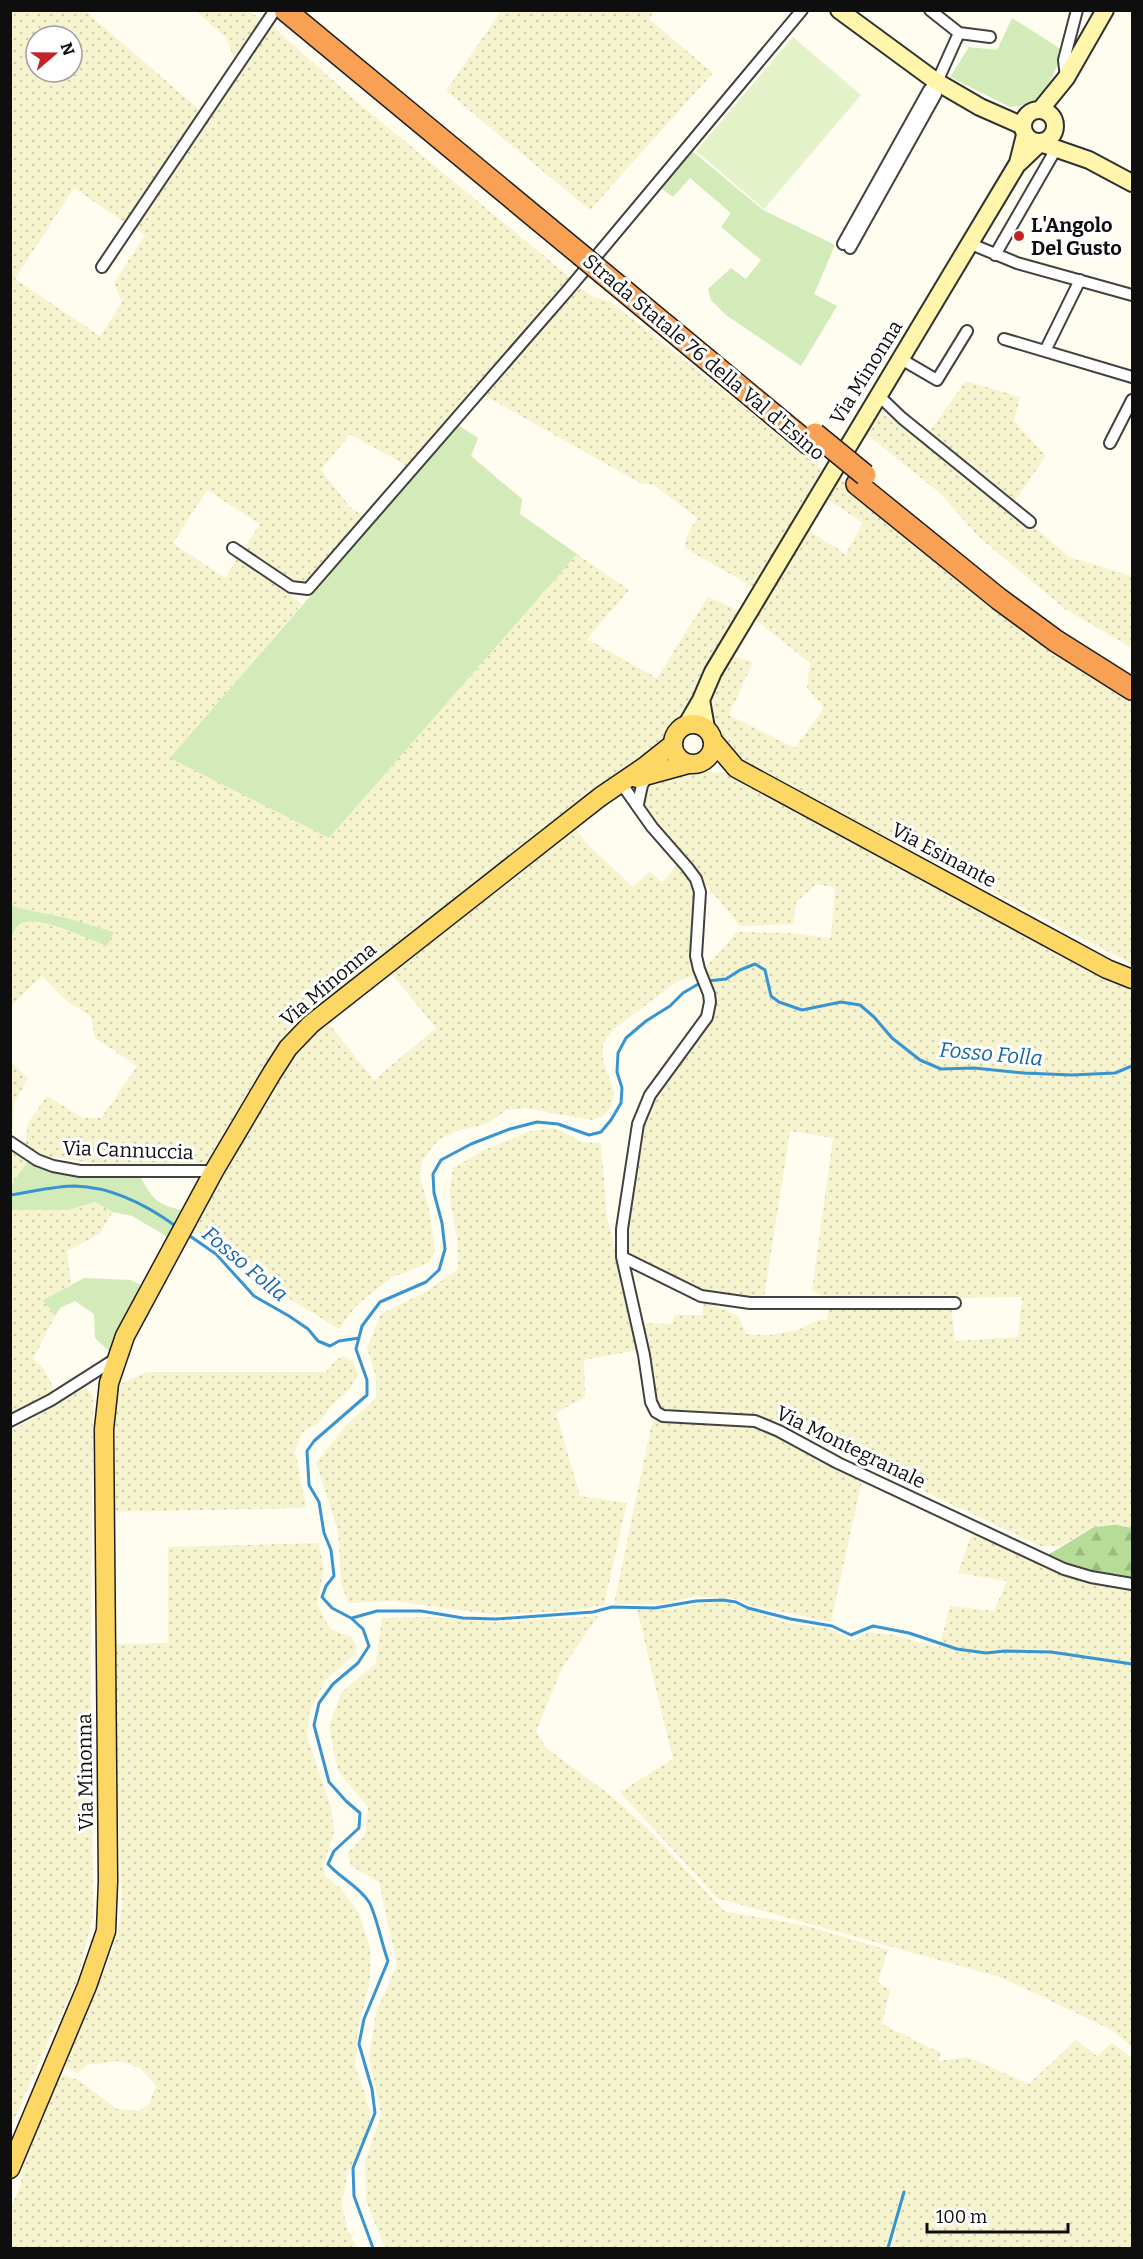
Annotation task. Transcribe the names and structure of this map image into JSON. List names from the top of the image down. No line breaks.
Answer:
{"streets":{"highway":["Strada Statale 76 della Val d'Esino"],"main road":["Via Minonna","Via Esinante"],"street":["Via Cannuccia","Via Montegranale"]},"crossings":[["Via Minonna","Via Esinante"],["Via Minonna","Via Cannuccia"],["Via Minonna","Via Montegranale"]],"water":["Fosso Folla"],"places":["L'Angolo Del Gusto"],"scale_bar":"100 m","north":"right"}
